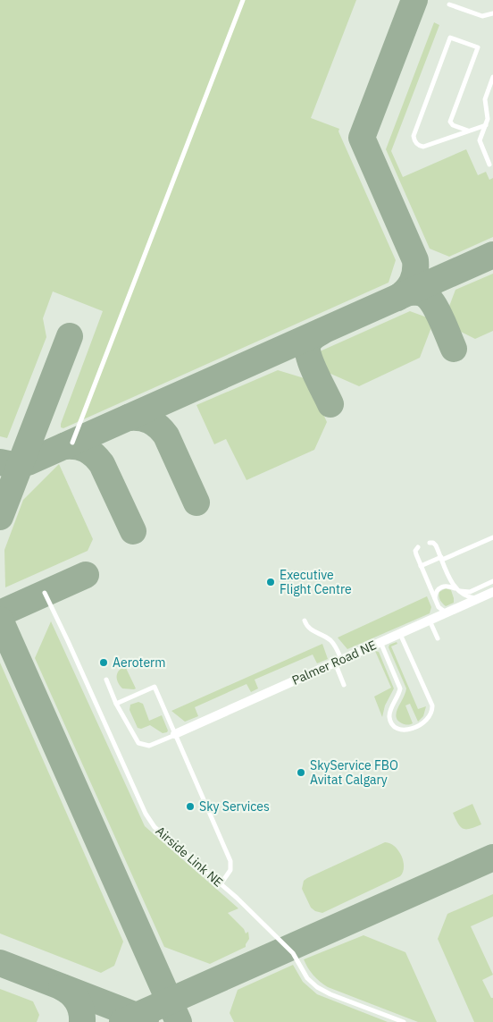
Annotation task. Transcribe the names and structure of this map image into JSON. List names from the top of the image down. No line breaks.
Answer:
{"streets":{"street":["Palmer Road NE"],"lane":["Airside Link NE"]},"places":["Executive Flight Centre","Aeroterm","SkyService FBO Avitat Calgary","Sky Services"]}
